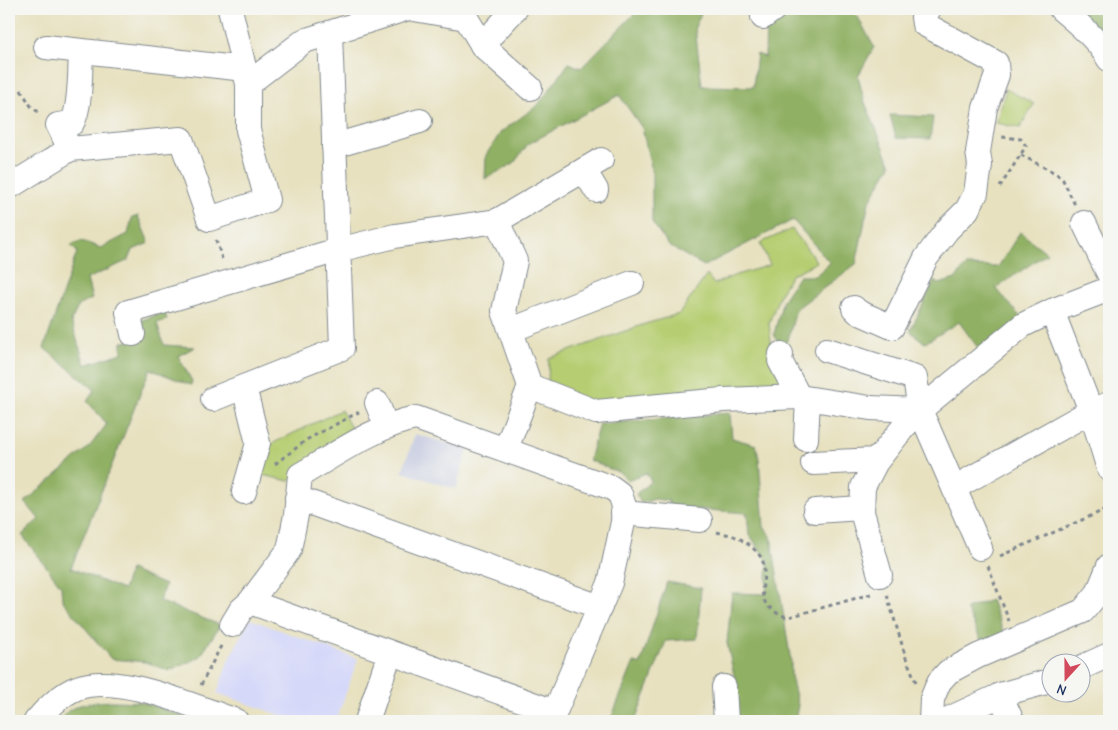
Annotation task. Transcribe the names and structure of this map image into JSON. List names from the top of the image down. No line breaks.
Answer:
{"north":"bottom"}
